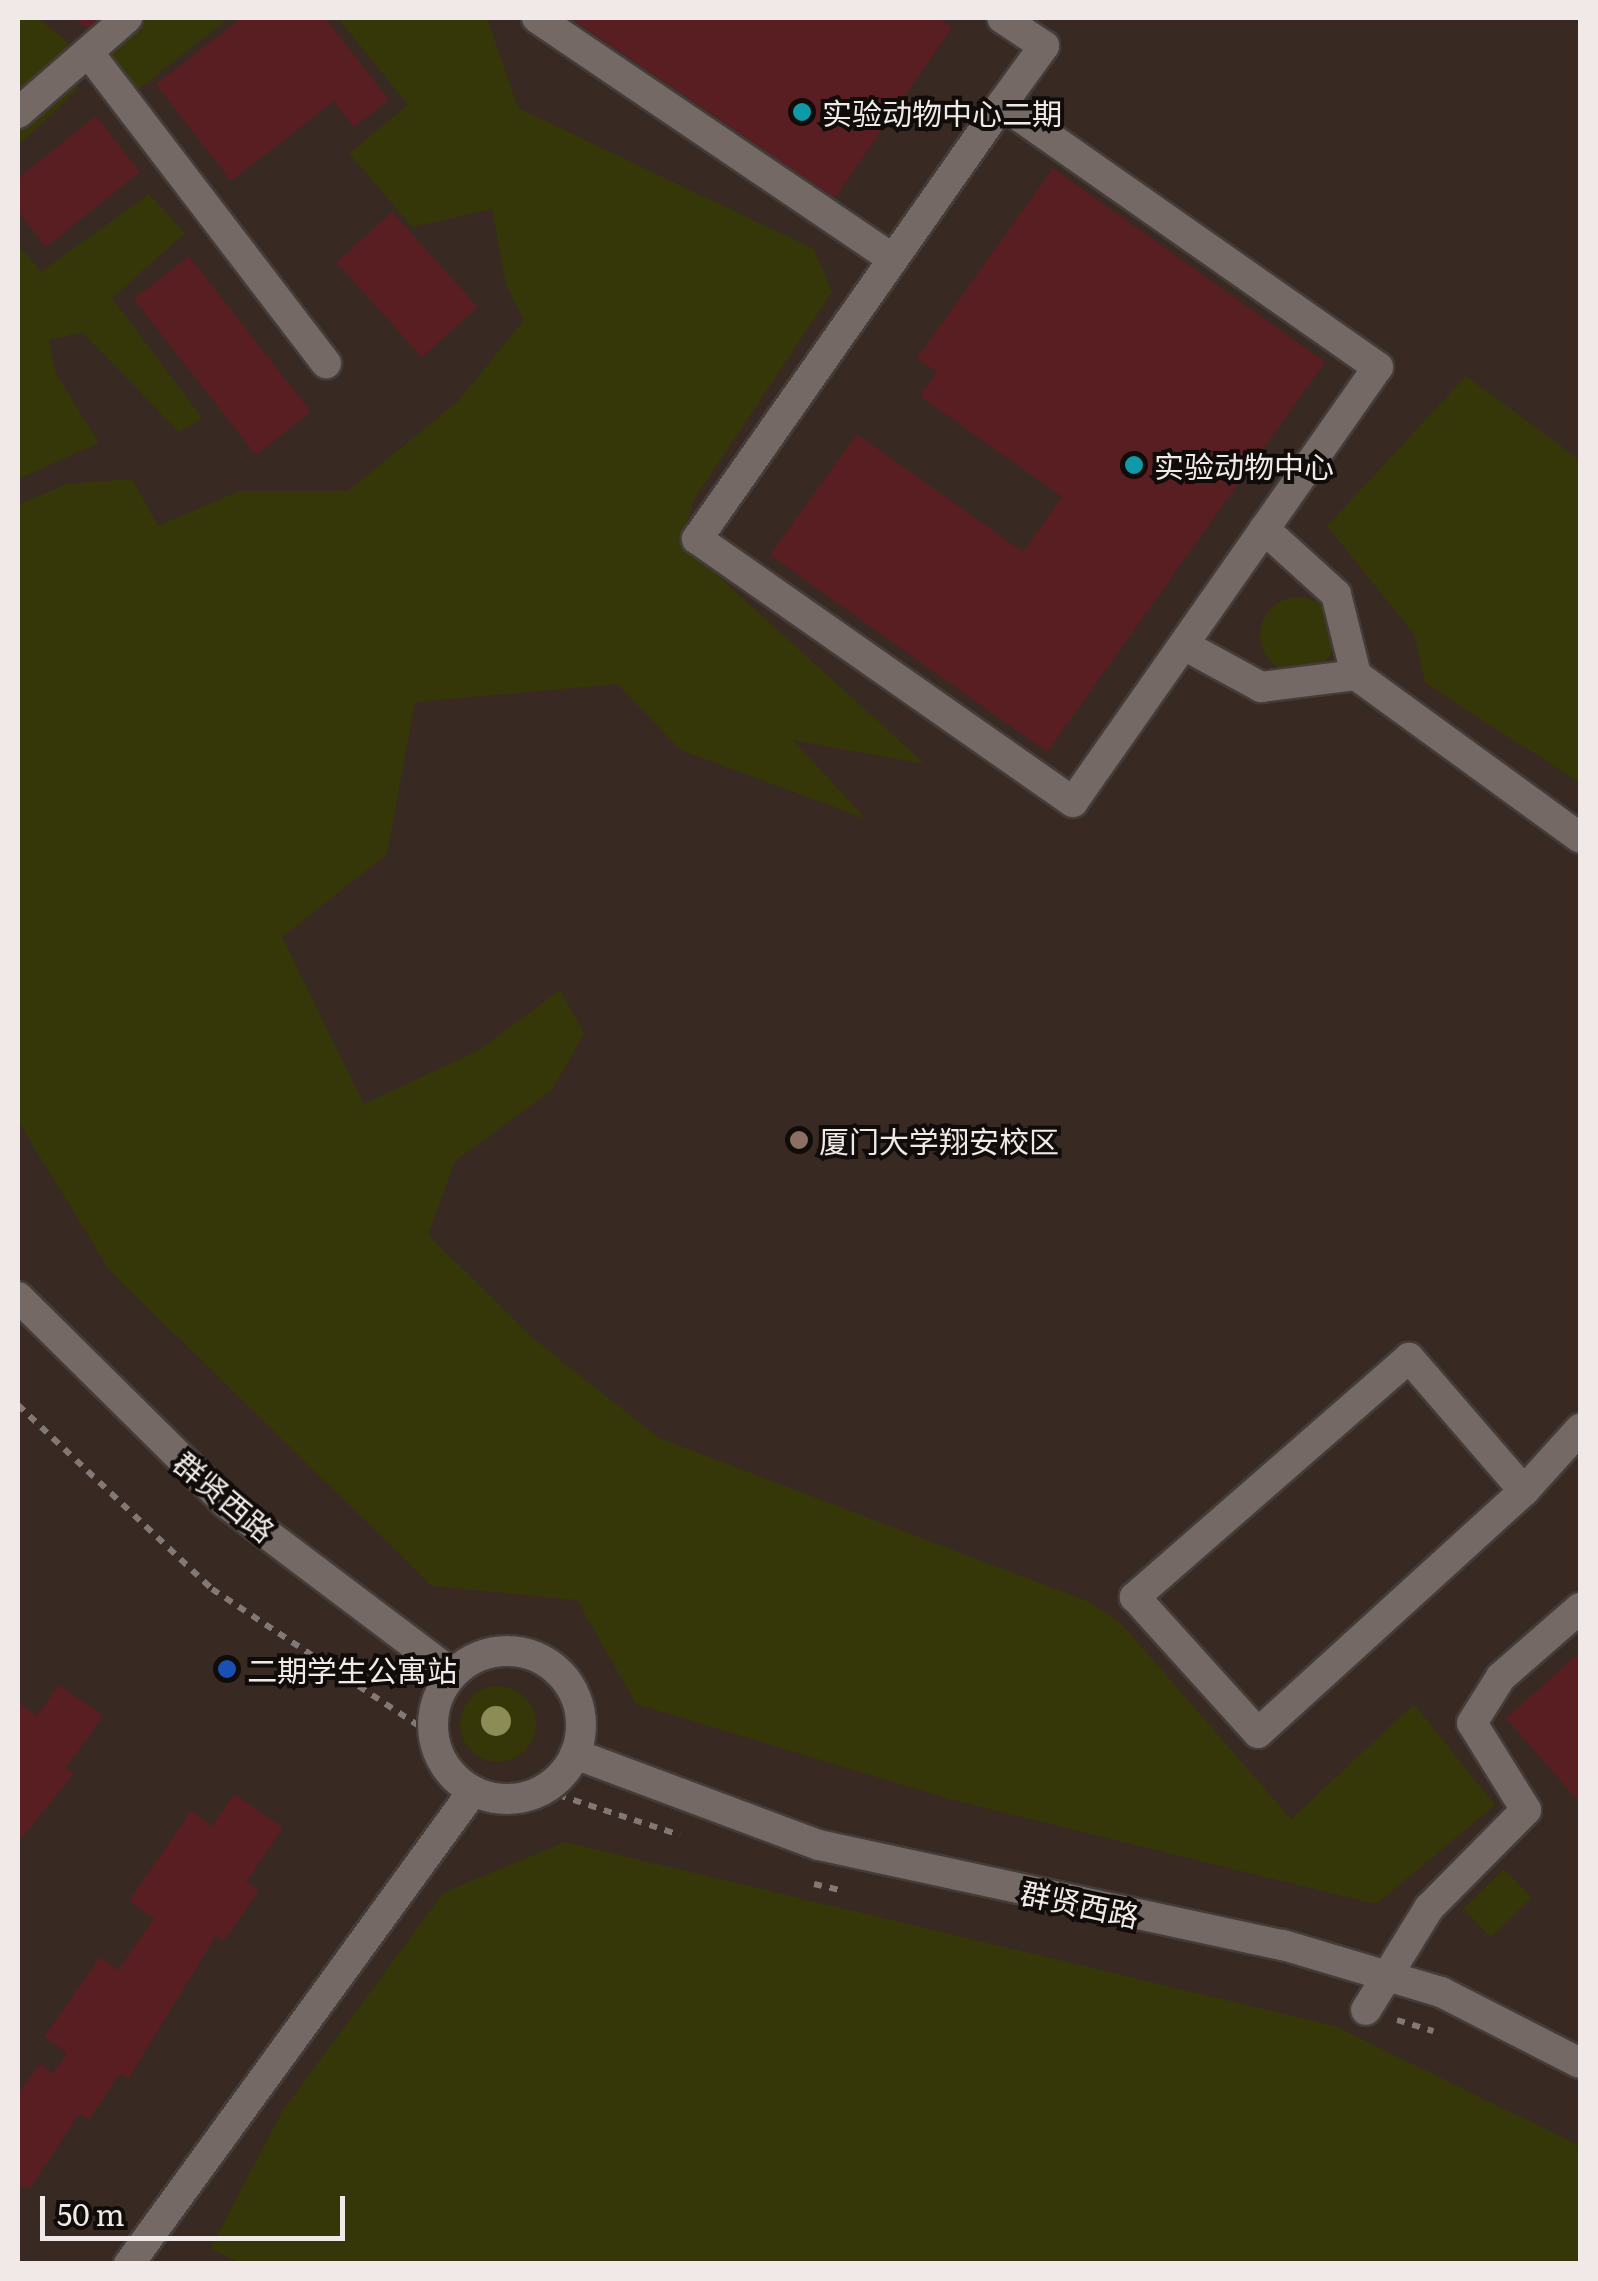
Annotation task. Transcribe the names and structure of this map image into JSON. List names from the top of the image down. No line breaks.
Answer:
{"streets":{"street":["群贤西路"]},"places":["实验动物中心二期","实验动物中心","厦门大学翔安校区","二期学生公寓站"],"scale_bar":"50 m"}
